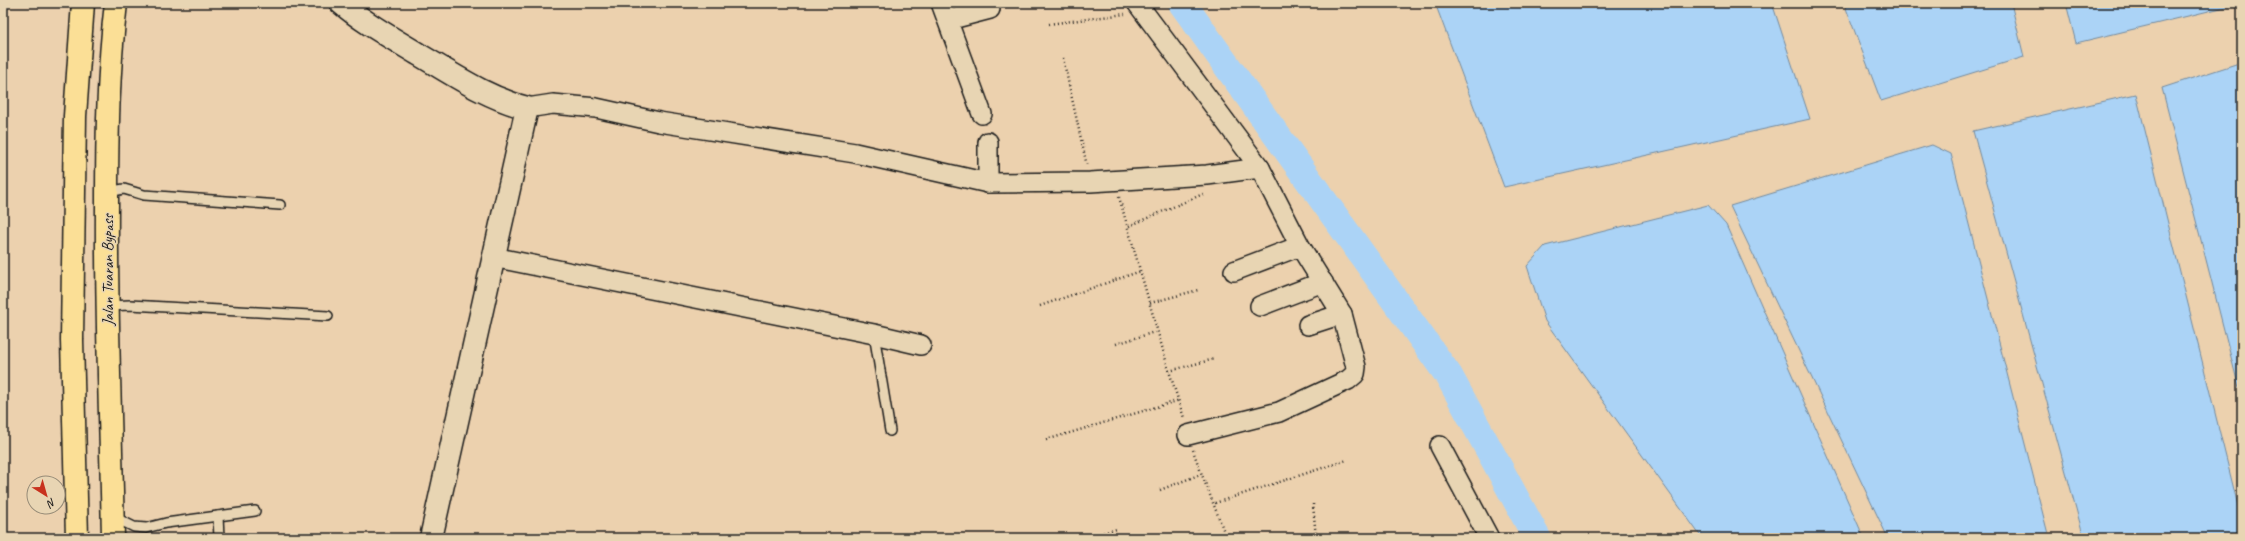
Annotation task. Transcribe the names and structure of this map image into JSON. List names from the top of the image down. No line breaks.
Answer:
{"streets":{"highway":["Jalan Tuaran Bypass"]},"north":"bottom right"}
